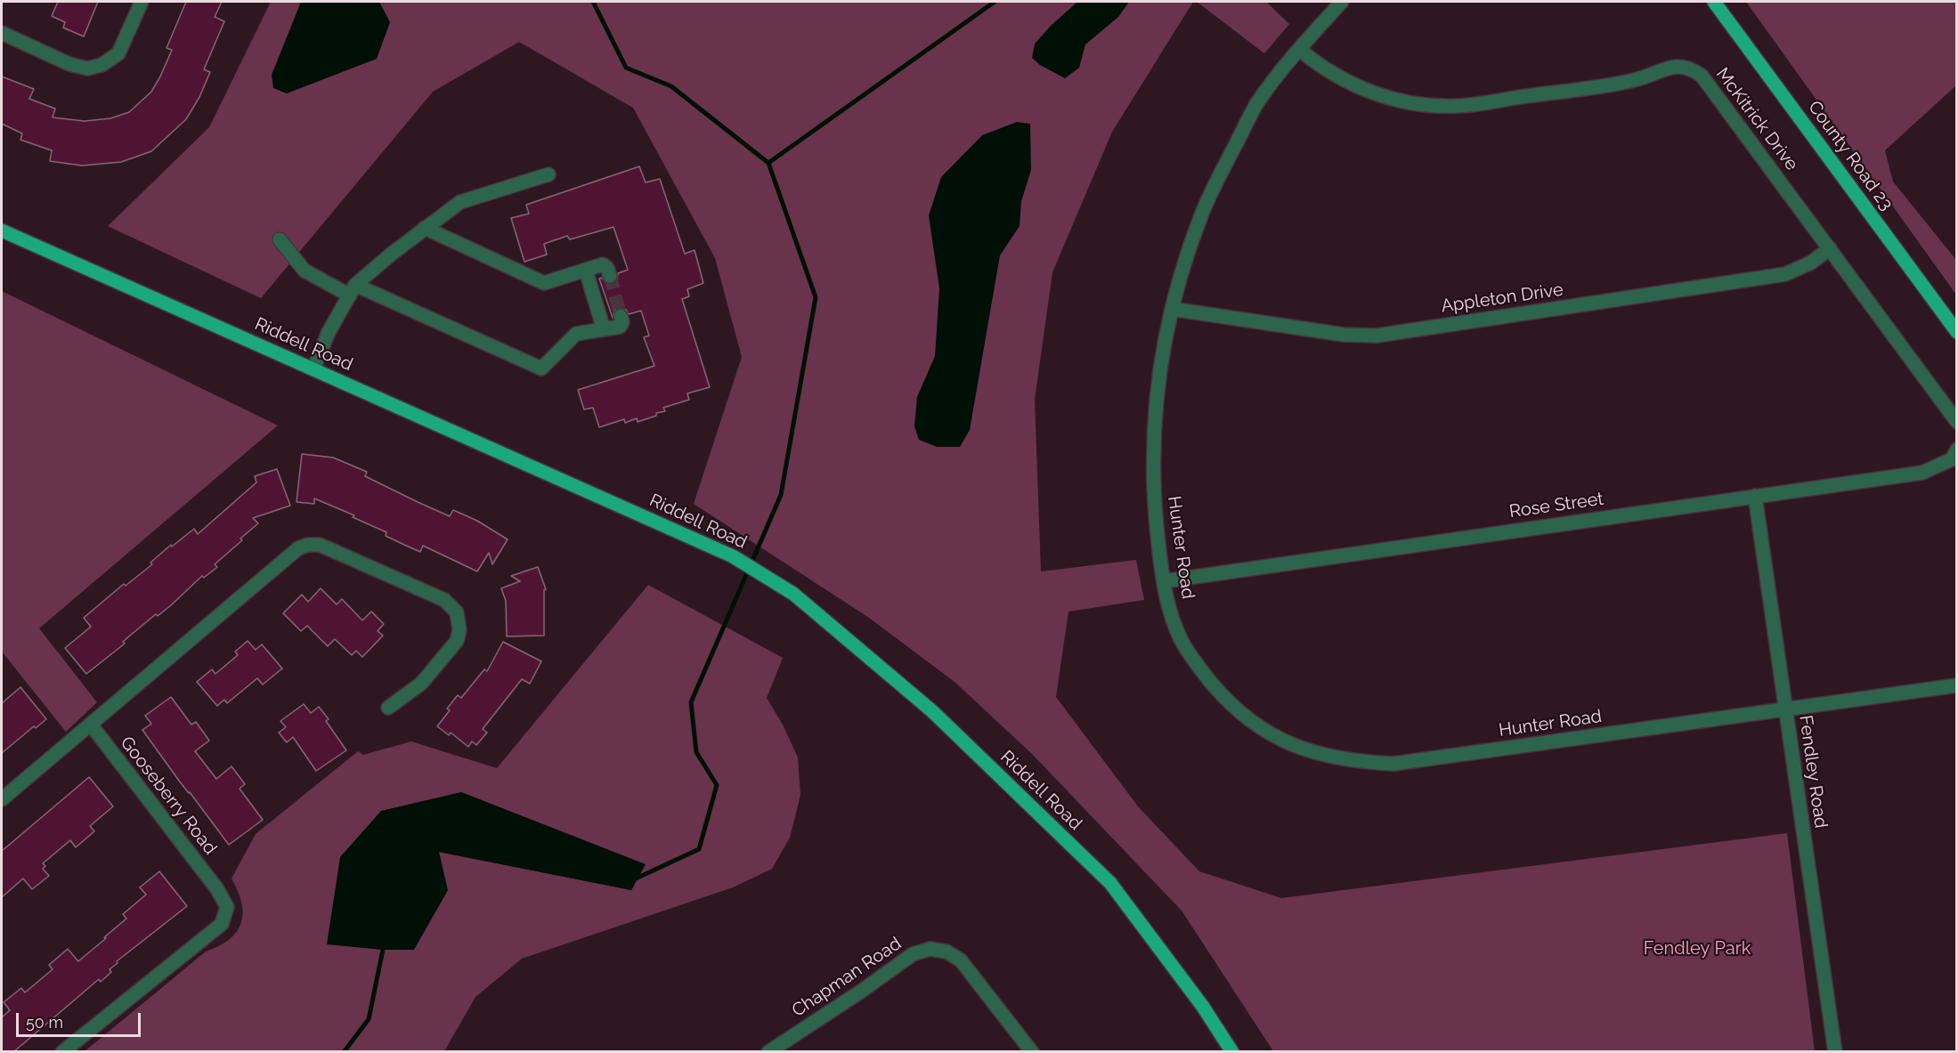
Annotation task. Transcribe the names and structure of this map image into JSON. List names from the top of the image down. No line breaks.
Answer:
{"streets":{"main road":["County Road 23","Riddell Road"],"street":["McKitrick Drive","Appleton Drive","Rose Street","Hunter Road","Fendley Road","Gooseberry Road","Chapman Road"]},"crossings":[["McKitrick Drive","Appleton Drive"],["McKitrick Drive","Hunter Road"],["Appleton Drive","Hunter Road"],["Rose Street","Hunter Road"],["Rose Street","Fendley Road"],["Hunter Road","Fendley Road"]],"parks":["Fendley Park"],"scale_bar":"50 m"}
